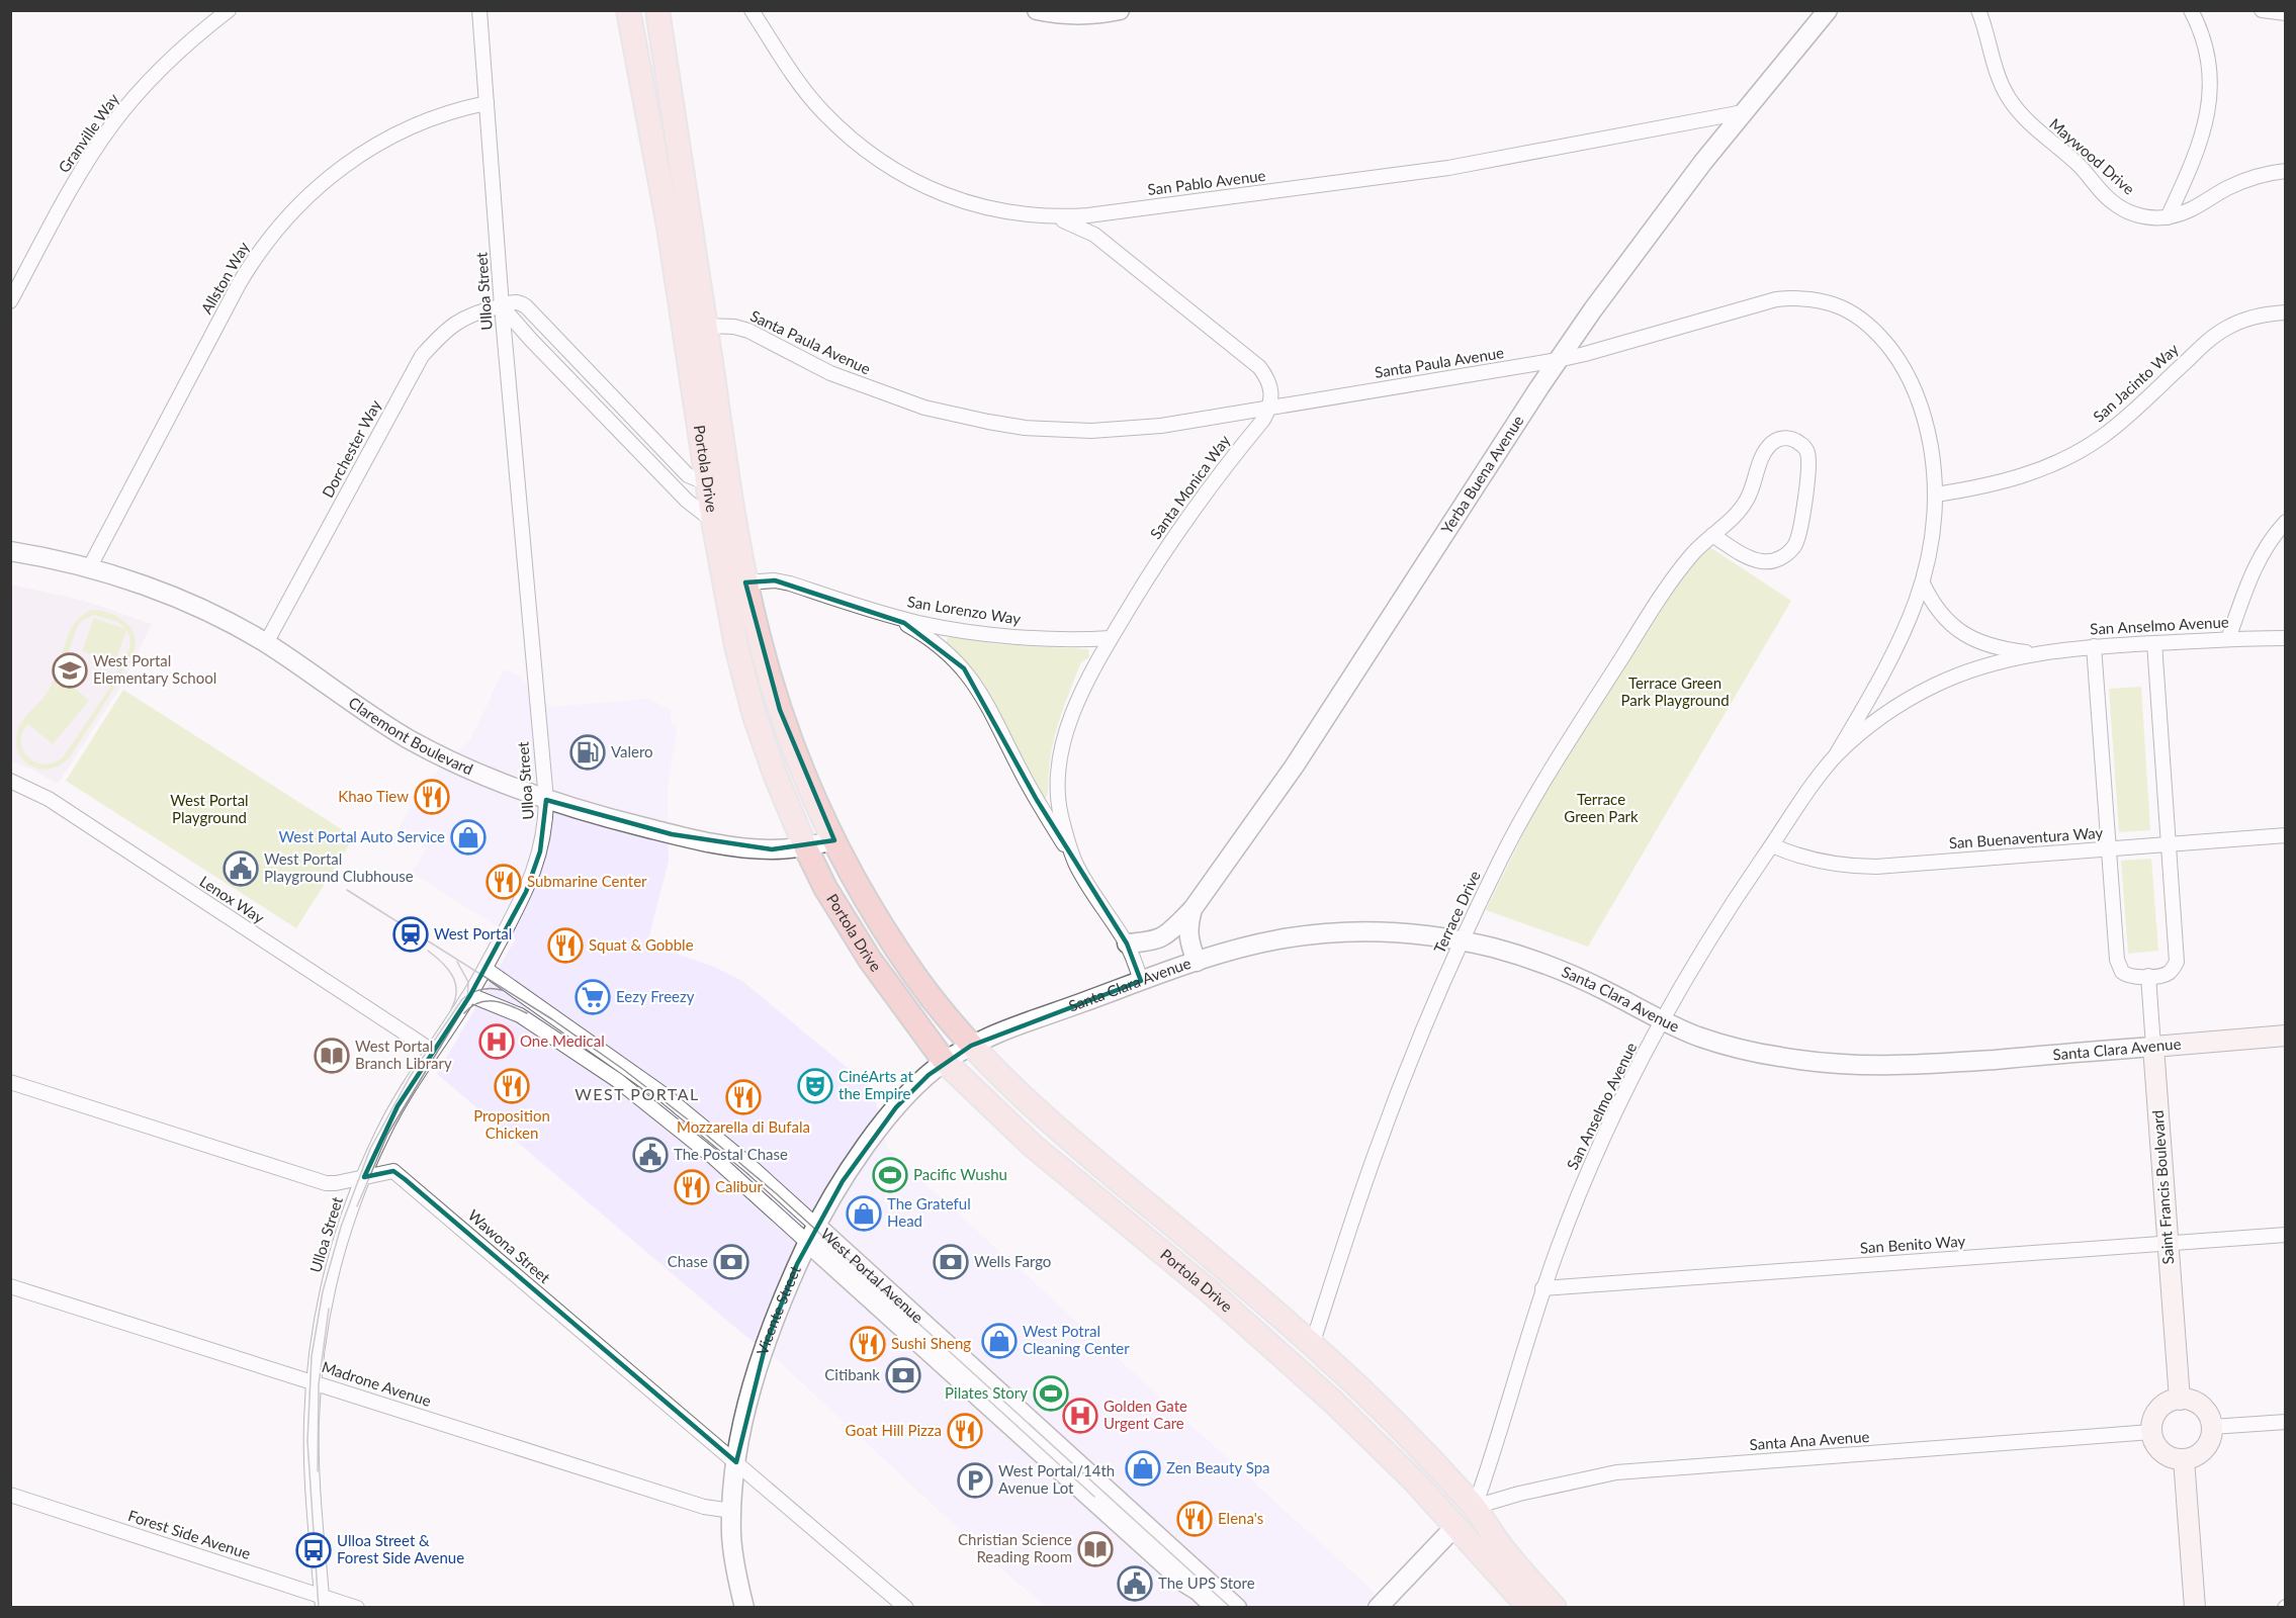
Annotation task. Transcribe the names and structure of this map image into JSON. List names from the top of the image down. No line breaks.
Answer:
{"streets":{"main road":["Portola Drive","Santa Clara Avenue","Saint Francis Boulevard"],"street":["Granville Way","Maywood Drive","San Pablo Avenue","Allston Way","Ulloa Street","Santa Paula Avenue","San Jacinto Way","Dorchester Way","Yerba Buena Avenue","Santa Monica Way","San Lorenzo Way","San Anselmo Avenue","Claremont Boulevard","San Buenaventura Way","Lenox Way","Terrace Drive","San Benito Way","Wawona Street","West Portal Avenue","Vicente Street","Madrone Avenue","Santa Ana Avenue","Forest Side Avenue"]},"crossings":[["San Pablo Avenue","Yerba Buena Avenue"],["Allston Way","Ulloa Street"],["Allston Way","Claremont Boulevard"],["Ulloa Street","Dorchester Way"],["Ulloa Street","Claremont Boulevard"],["Ulloa Street","Lenox Way"],["Ulloa Street","Wawona Street"],["Ulloa Street","West Portal Avenue"],["Ulloa Street","Madrone Avenue"],["Ulloa Street","Forest Side Avenue"],["Santa Paula Avenue","San Jacinto Way"],["Santa Paula Avenue","Portola Drive"],["Santa Paula Avenue","Yerba Buena Avenue"],["Santa Paula Avenue","Santa Monica Way"],["Santa Paula Avenue","San Anselmo Avenue"],["Dorchester Way","Portola Drive"],["Dorchester Way","Claremont Boulevard"],["Portola Drive","San Lorenzo Way"],["Portola Drive","San Anselmo Avenue"],["Portola Drive","Claremont Boulevard"],["Portola Drive","Terrace Drive"],["Portola Drive","Santa Clara Avenue"],["Portola Drive","Vicente Street"],["Portola Drive","Santa Ana Avenue"],["Yerba Buena Avenue","Santa Clara Avenue"],["Santa Monica Way","San Lorenzo Way"],["Santa Monica Way","Santa Clara Avenue"],["San Anselmo Avenue","San Buenaventura Way"],["San Anselmo Avenue","Santa Clara Avenue"],["San Anselmo Avenue","San Benito Way"],["San Anselmo Avenue","Santa Ana Avenue"],["Terrace Drive","Santa Clara Avenue"],["Santa Clara Avenue","Saint Francis Boulevard"],["Santa Clara Avenue","Vicente Street"],["Saint Francis Boulevard","San Benito Way"],["Saint Francis Boulevard","Santa Ana Avenue"],["Wawona Street","Vicente Street"],["West Portal Avenue","Vicente Street"],["Vicente Street","Madrone Avenue"]],"districts":["WEST PORTAL"],"parks":["Terrace Green Park Playground","Terrace Green Park","West Portal Playground"],"places":{"school or university":["West Portal Elementary School"],"fuel station":["Valero"],"restaurant":["Khao Tiew","Submarine Center","Squat & Gobble","Proposition Chicken","Mozzarella di Bufala","Calibur","Sushi Sheng","Goat Hill Pizza","Elena's"],"shop":["West Portal Auto Service","The Grateful Head","West Potral Cleaning Center","Zen Beauty Spa"],"public building":["West Portal Playground Clubhouse","The Postal Chase","The UPS Store"],"station":["West Portal"],"supermarket":["Eezy Freezy"],"hospital":["One Medical","Golden Gate Urgent Care"],"library":["West Portal Branch Library","Christian Science Reading Room"],"theatre":["CinéArts at the Empire"],"sports":["Pacific Wushu","Pilates Story"],"bank":["Chase","Wells Fargo","Citibank"],"parking":["West Portal/14th Avenue Lot"],"bus stop":["Ulloa Street & Forest Side Avenue"]}}
